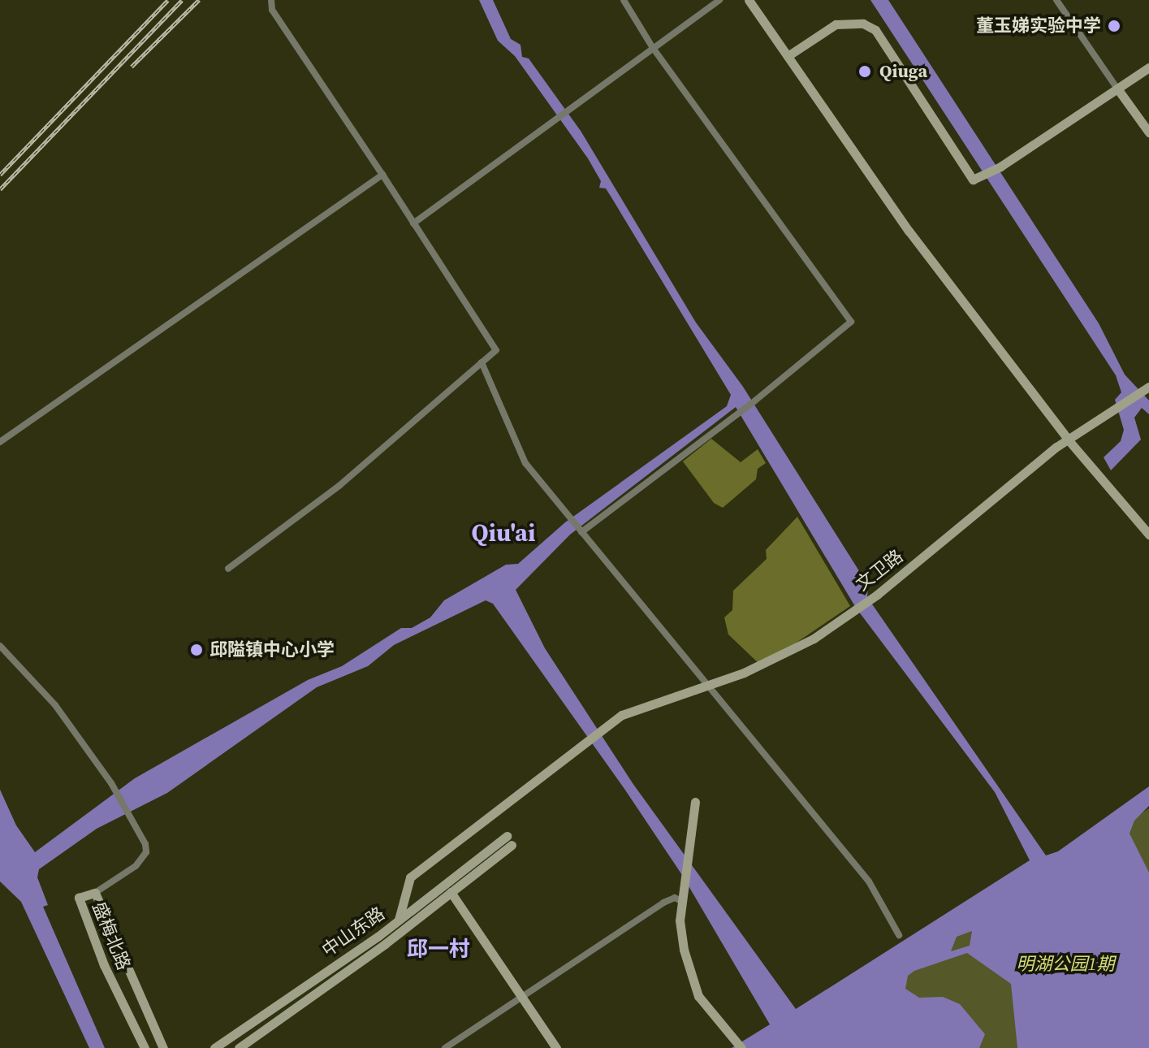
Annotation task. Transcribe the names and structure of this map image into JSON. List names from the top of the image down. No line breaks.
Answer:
{"streets":{"street":["文卫路","中山东路","盛梅北路"]},"crossings":[["文卫路","中山东路"]],"districts":["Qiu'ai","邱一村"],"parks":["明湖公园1期"],"places":["董玉娣实验中学","Qiuga","邱隘镇中心小学"]}
